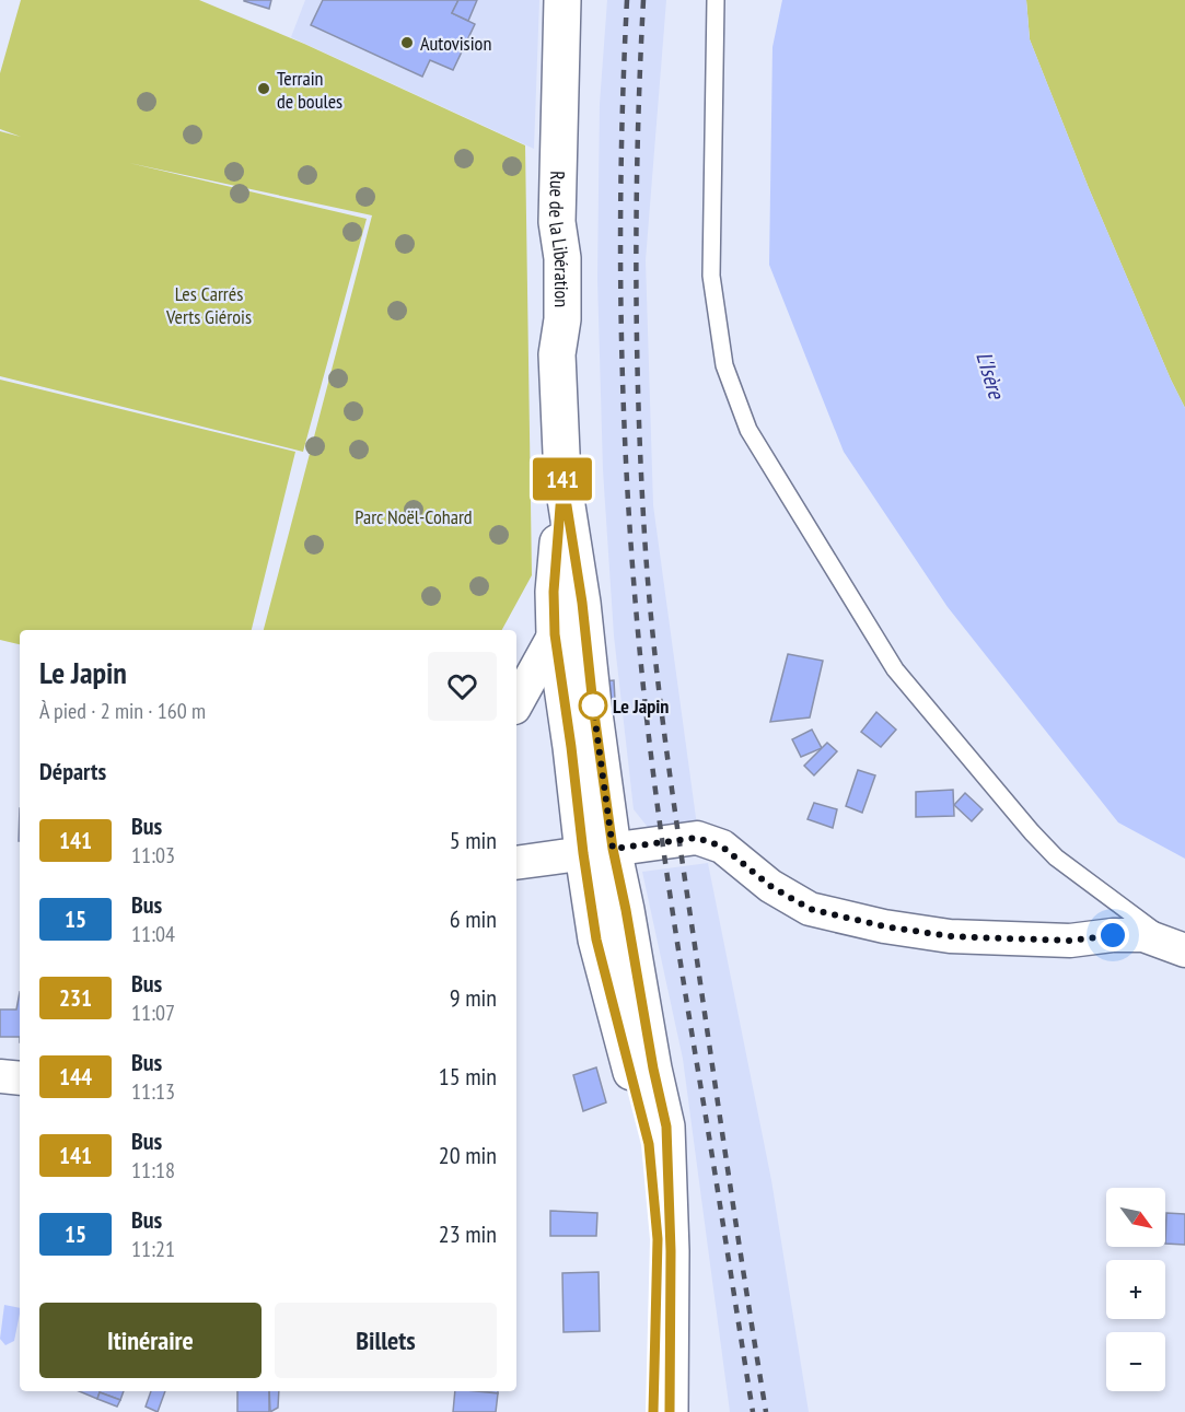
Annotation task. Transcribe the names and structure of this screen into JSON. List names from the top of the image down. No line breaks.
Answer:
{"streets":{"main road":["Rue de la Libération"]},"water":["L'Isère"],"parks":["Les Carrés Verts Giérois","Parc Noël-Cohard"],"places":["Autovision","Terrain de boules","Le Japin"],"lines":["bus line 141"],"north":"bottom right","page":{"on_map":"141","heading":[["Le Japin","À pied · 2 min · 160 m"],"Départs"],"list":[{"mark":"141","name":"Bus","note":"11:03","value":"5 min"},{"mark":"15","name":"Bus","note":"11:04","value":"6 min"},{"mark":"231","name":"Bus","note":"11:07","value":"9 min"},{"mark":"144","name":"Bus","note":"11:13","value":"15 min"},{"mark":"141","name":"Bus","note":"11:18","value":"20 min"},{"mark":"15","name":"Bus","note":"11:21","value":"23 min"}],"map_buttons":["+","−"],"buttons":["Itinéraire","Billets"]}}
